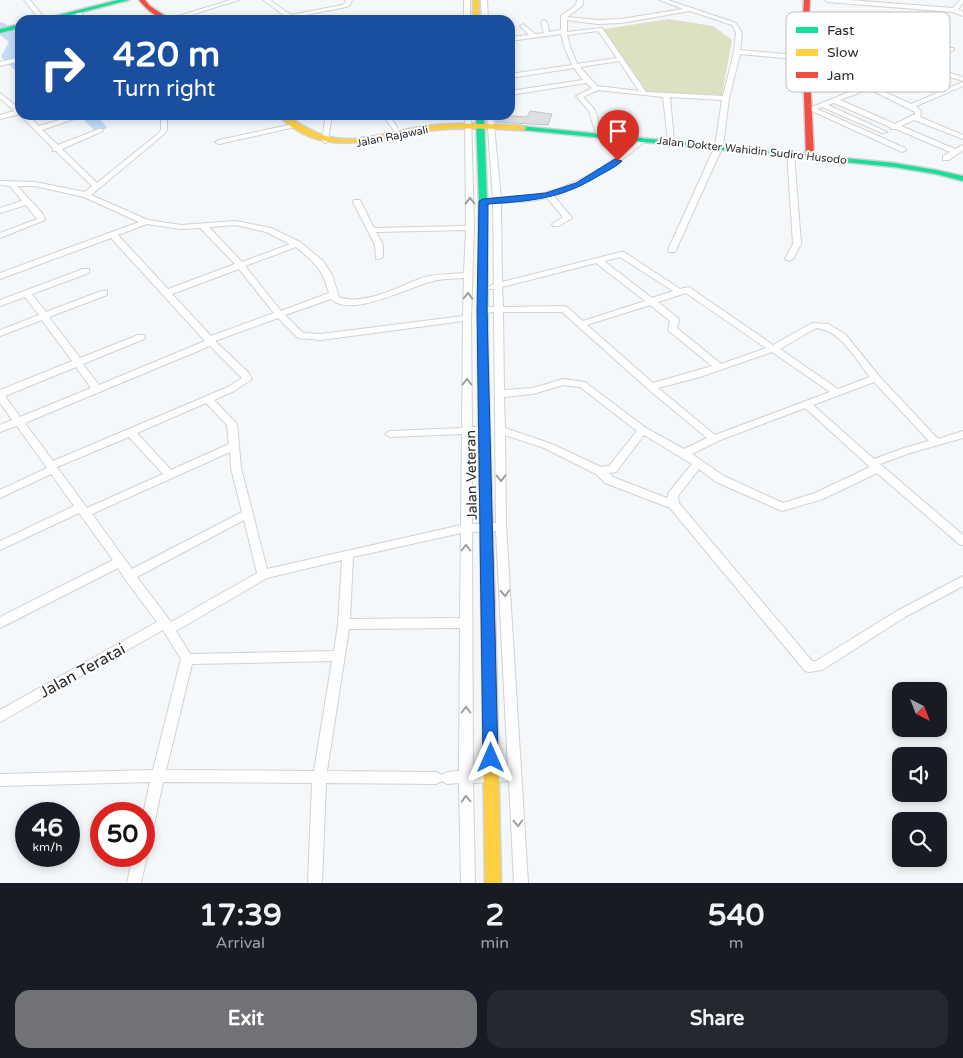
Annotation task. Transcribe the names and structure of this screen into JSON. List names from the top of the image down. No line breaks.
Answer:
{"streets":{"main road":["Jalan Rajawali","Jalan Dokter Wahidin Sudiro Husodo","Jalan Veteran"],"street":["Jalan Teratai"]},"crossings":[["Jalan Rajawali","Jalan Dokter Wahidin Sudiro Husodo"],["Jalan Rajawali","Jalan Veteran"],["Jalan Dokter Wahidin Sudiro Husodo","Jalan Veteran"],["Jalan Veteran","Jalan Teratai"]],"legend":["Fast","Slow","Jam"],"north":"bottom right","page":{"turn":["420 m","Turn right"],"speed":"46 km/h","limit":"50","eta":["17:39","Arrival","2","min","540","m"],"buttons":["Exit","Share"]}}
